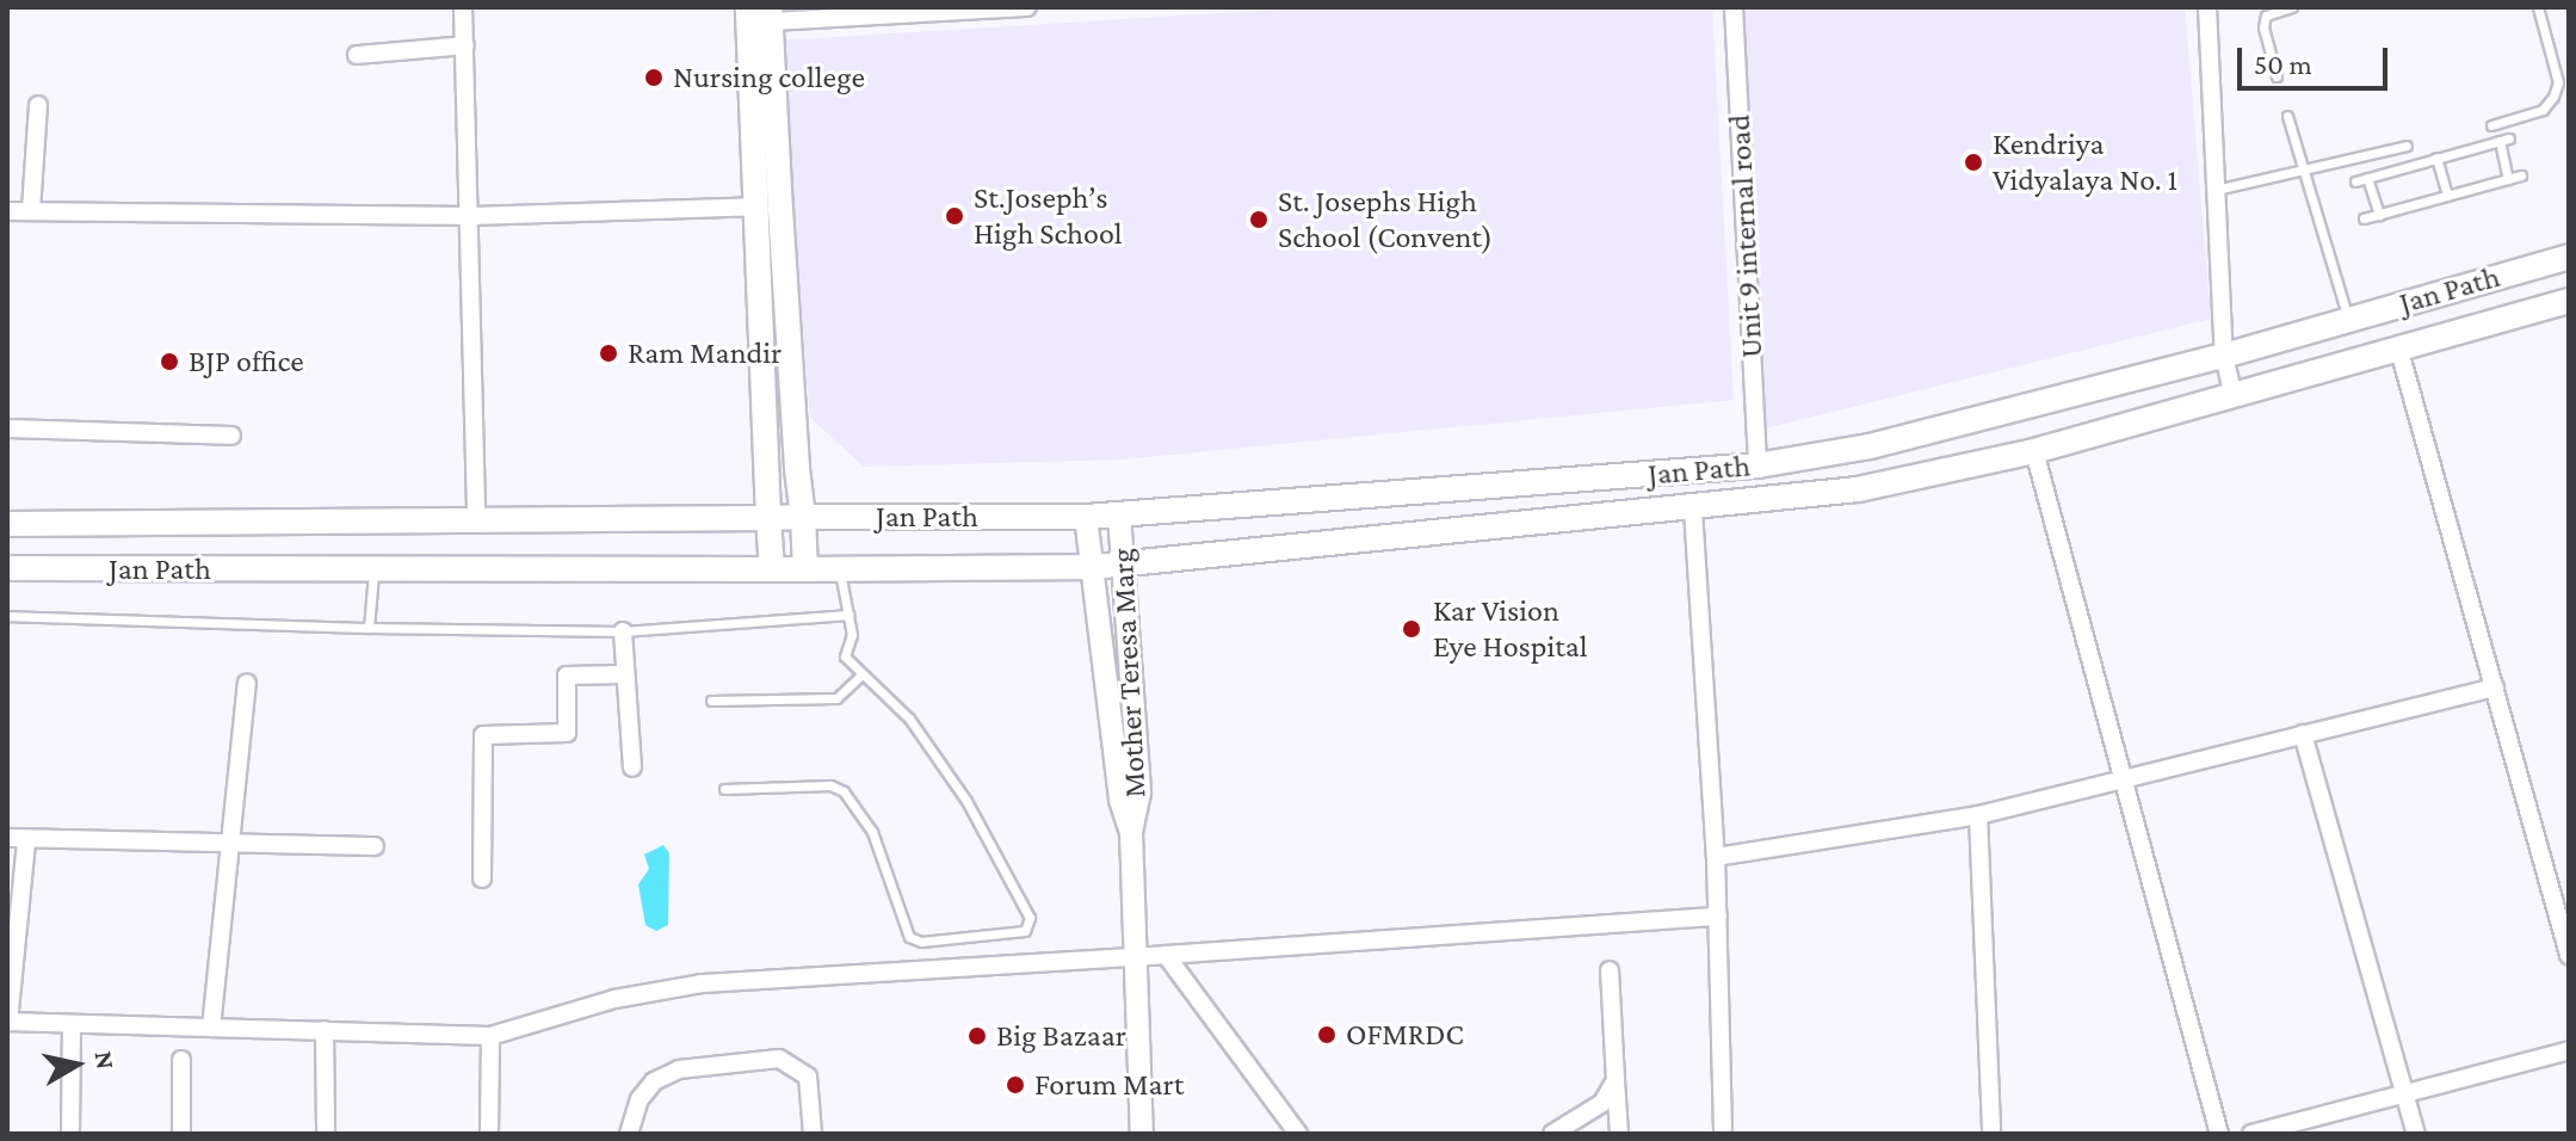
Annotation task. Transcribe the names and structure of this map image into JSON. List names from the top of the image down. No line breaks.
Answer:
{"streets":{"main road":["Jan Path"],"street":["Unit 9 internal road","Mother Teresa Marg"]},"crossings":[["Unit 9 internal road","Jan Path"],["Jan Path","Mother Teresa Marg"]],"places":["Nursing college","Kendriya Vidyalaya No. 1","St.Joseph’s High School","St. Josephs High School (Convent)","Ram Mandir","BJP office","Kar Vision Eye Hospital","OFMRDC","Big Bazaar","Forum Mart"],"scale_bar":"50 m","north":"right"}
